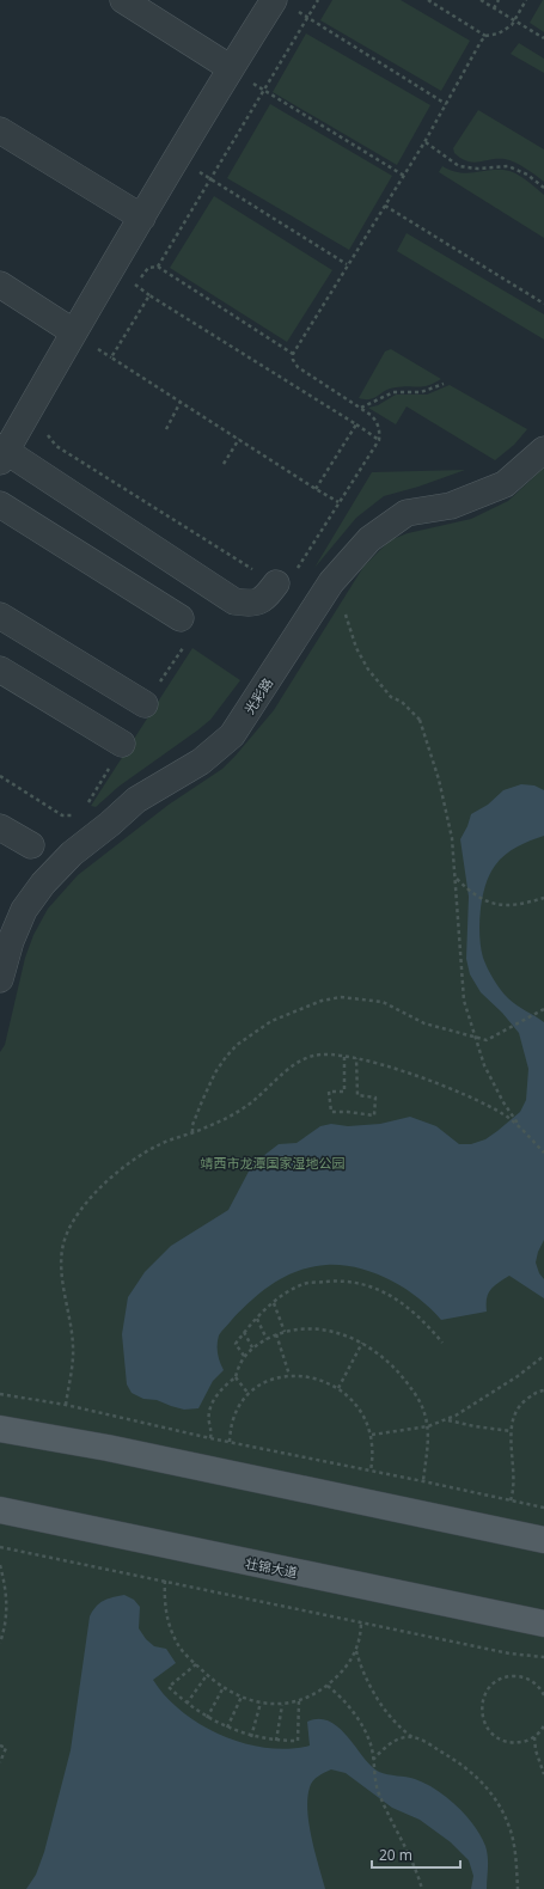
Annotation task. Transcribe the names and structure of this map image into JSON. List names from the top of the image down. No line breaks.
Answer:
{"streets":{"main road":["壮锦大道"],"street":["光彩路"]},"parks":["靖西市龙潭国家湿地公园"],"scale_bar":"20 m"}
